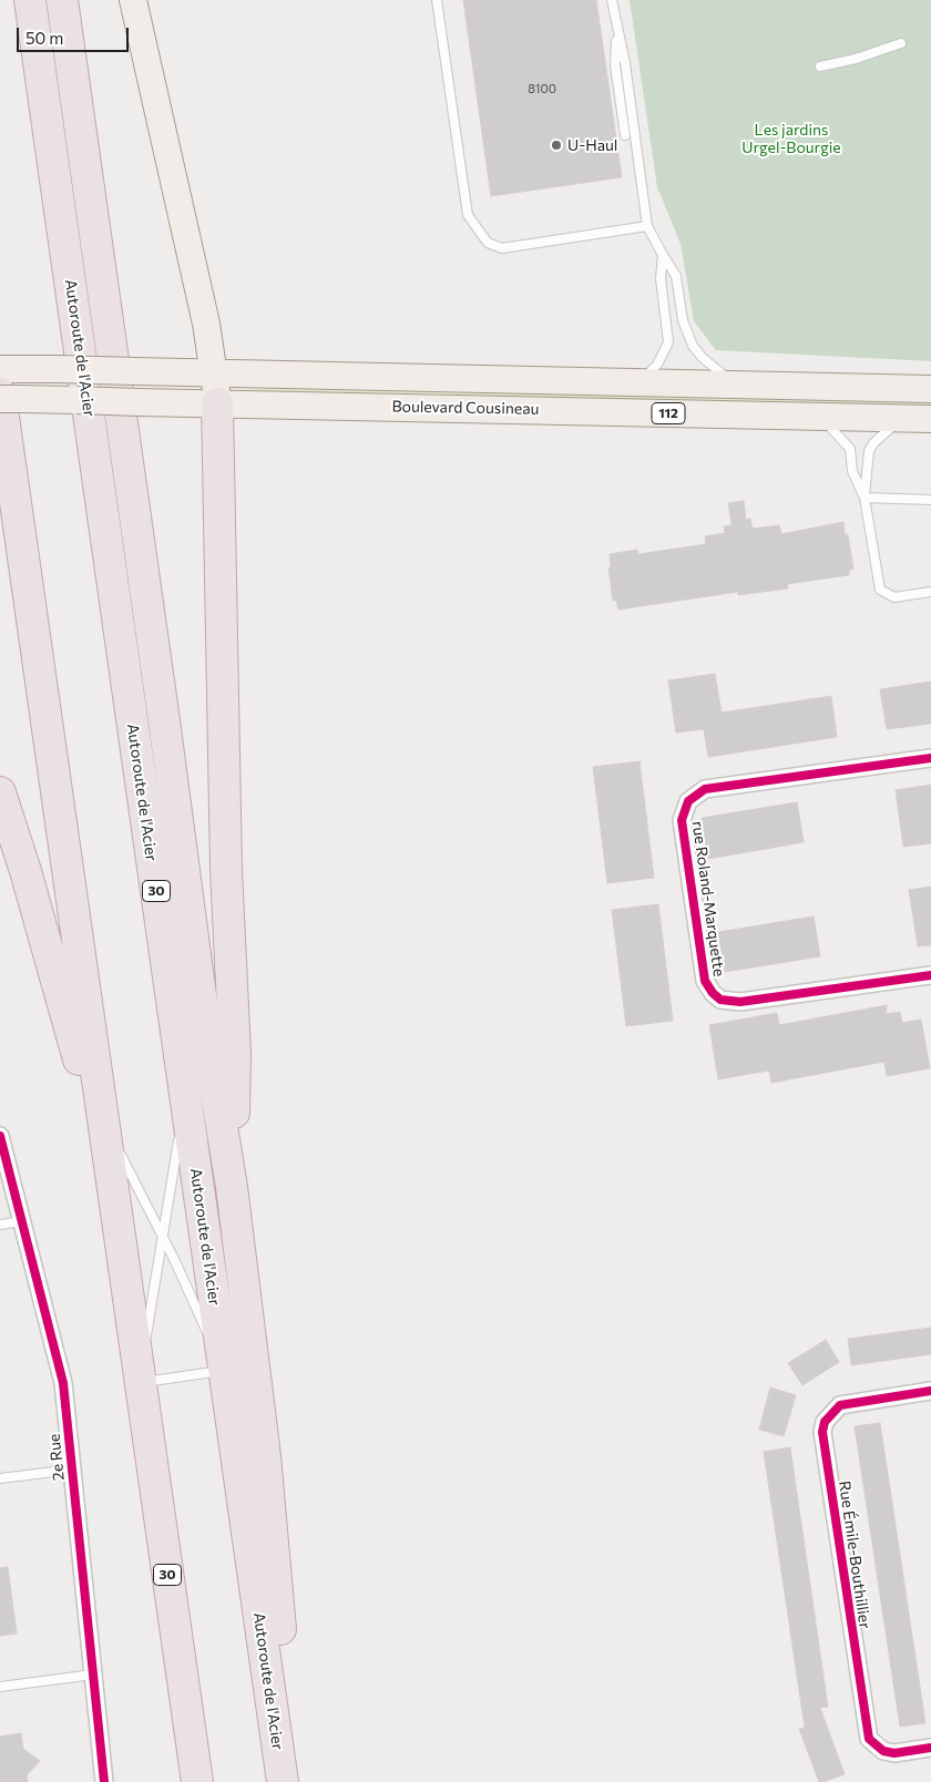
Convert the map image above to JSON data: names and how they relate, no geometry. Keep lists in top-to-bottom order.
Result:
{
  "streets": {
    "highway": ["Autoroute de l'Acier", "30"],
    "main road": ["Boulevard Cousineau", "112"],
    "street": ["rue Roland-Marquette", "2e Rue", "Rue Émile-Bouthillier"]
  },
  "parks": ["Les jardins Urgel-Bourgie"],
  "places": ["U-Haul"],
  "house_numbers": ["8100"],
  "scale_bar": "50 m"
}
